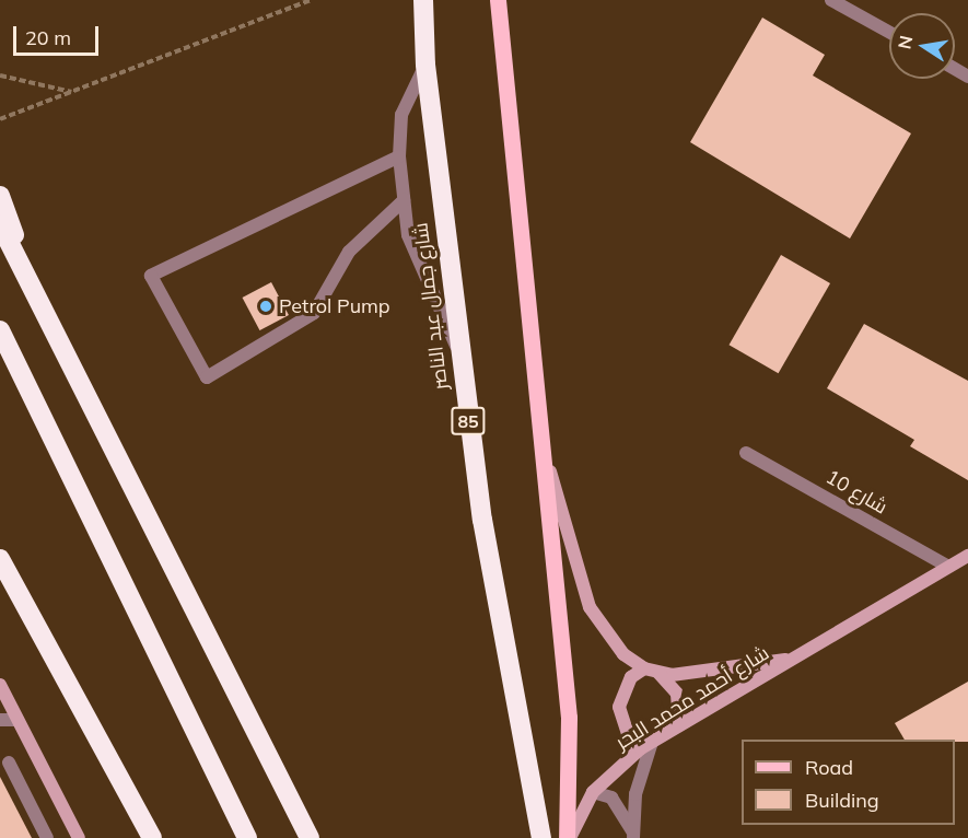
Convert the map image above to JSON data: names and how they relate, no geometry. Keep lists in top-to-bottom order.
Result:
{
  "streets": {
    "highway": ["شارع جمال عبد الناصر", "85"],
    "street": ["شارع 10", "شارع أحمد محمد البحر"]
  },
  "crossings": [
    ["شارع 10", "شارع أحمد محمد البحر"]
  ],
  "places": ["Petrol Pump"],
  "legend": ["Road", "Building"],
  "scale_bar": "20 m",
  "north": "left"
}
